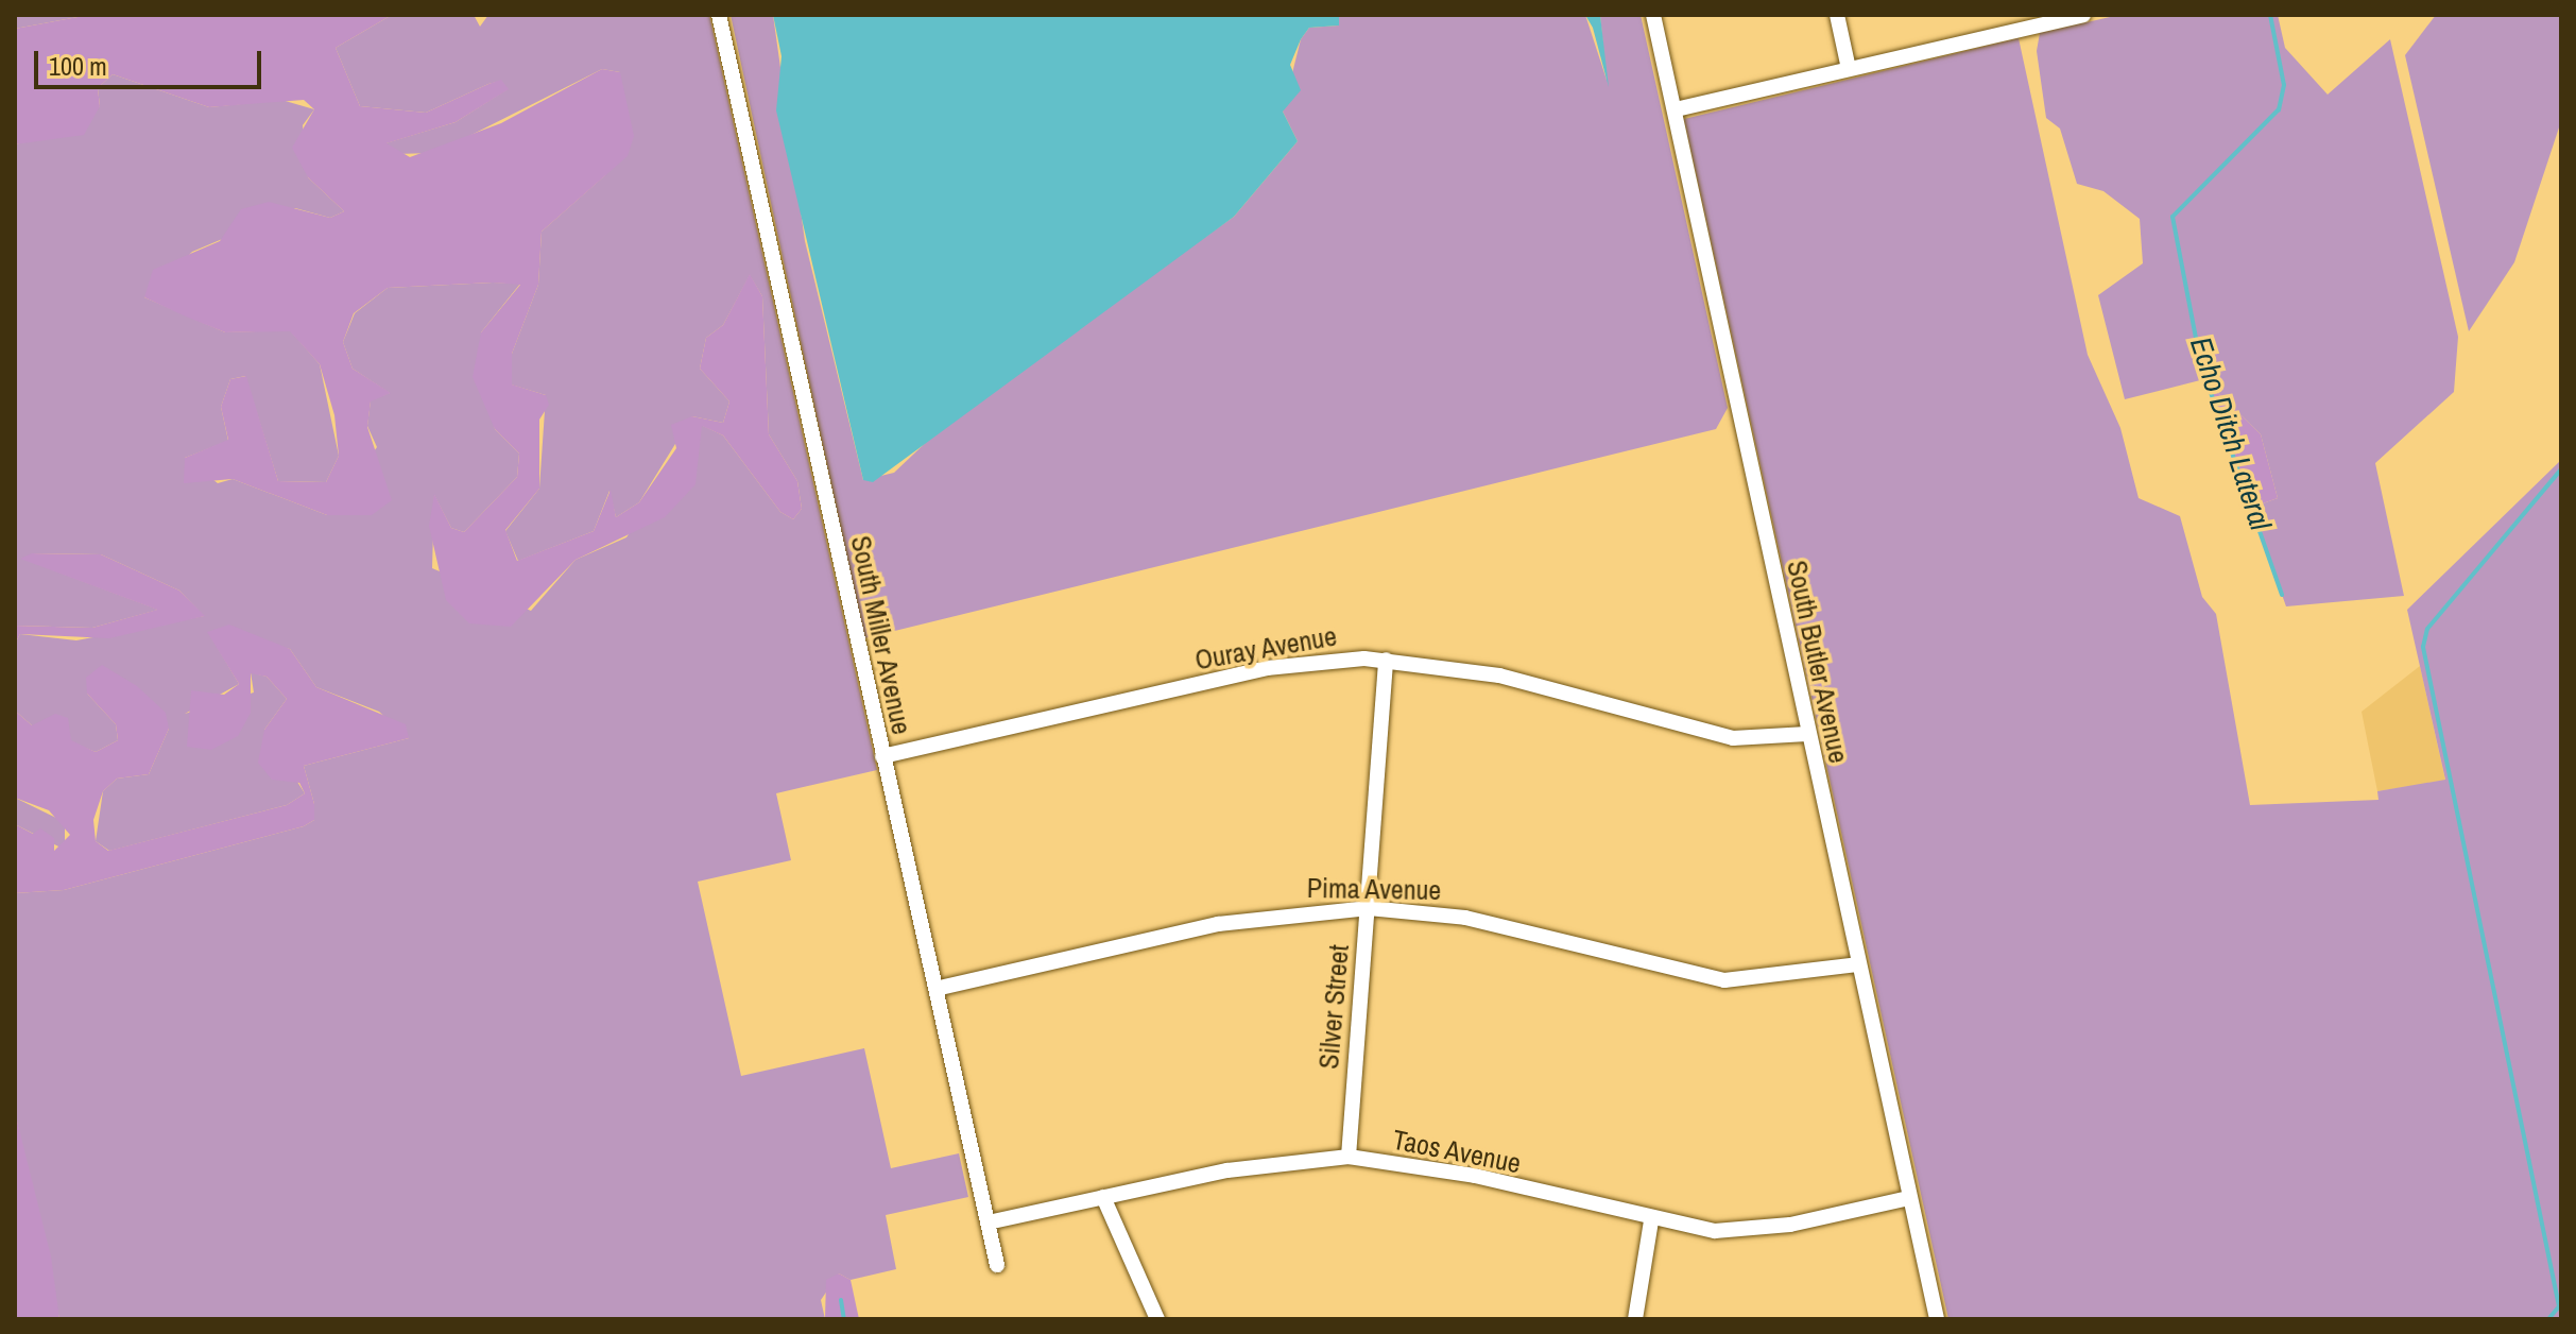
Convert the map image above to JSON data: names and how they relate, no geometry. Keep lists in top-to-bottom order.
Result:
{
  "streets": {
    "street": [
      "South Miller Avenue",
      "Ouray Avenue",
      "South Butler Avenue",
      "Pima Avenue",
      "Silver Street",
      "Taos Avenue"
    ]
  },
  "crossings": [
    ["South Miller Avenue", "Ouray Avenue"],
    ["South Miller Avenue", "Pima Avenue"],
    ["South Miller Avenue", "Taos Avenue"],
    ["Ouray Avenue", "South Butler Avenue"],
    ["Ouray Avenue", "Silver Street"],
    ["South Butler Avenue", "Pima Avenue"],
    ["South Butler Avenue", "Taos Avenue"],
    ["Pima Avenue", "Silver Street"],
    ["Silver Street", "Taos Avenue"]
  ],
  "water": ["Echo Ditch Lateral"],
  "scale_bar": "100 m"
}
